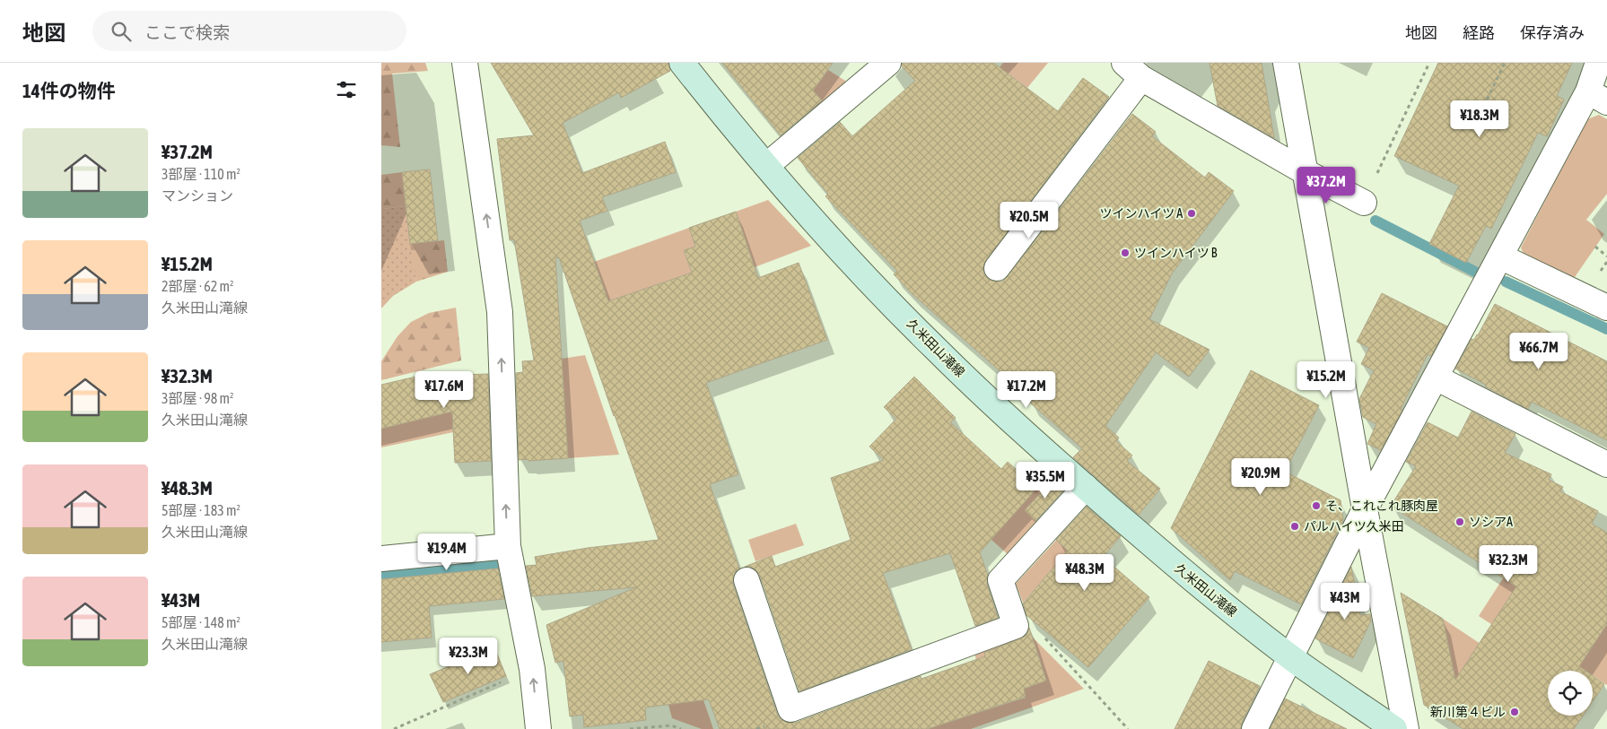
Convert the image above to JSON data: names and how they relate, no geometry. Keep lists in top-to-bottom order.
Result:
{
  "streets": {
    "street": ["久米田山滝線"]
  },
  "places": [
    "ツインハイツ A",
    "ツインハイツ B",
    "そ、これこれ豚肉屋",
    "ソシアA",
    "パルハイツ久米田",
    "新川第４ビル"
  ],
  "page": {
    "header": "地図",
    "search": "ここで検索",
    "nav": ["地図", "経路", "保存済み"],
    "heading": "14件の物件",
    "price": [
      "¥18.3M",
      "¥37.2M",
      "¥20.5M",
      "¥66.7M",
      "¥15.2M",
      "¥17.6M",
      "¥17.2M",
      "¥20.9M",
      "¥35.5M",
      "¥19.4M",
      "¥32.3M",
      "¥48.3M",
      "¥43M",
      "¥23.3M"
    ],
    "list": [
      {
        "name": "¥37.2M",
        "note": "3部屋 · 110 m² · マンション"
      },
      {
        "name": "¥15.2M",
        "note": "2部屋 · 62 m² · 久米田山滝線"
      },
      {
        "name": "¥32.3M",
        "note": "3部屋 · 98 m² · 久米田山滝線"
      },
      {
        "name": "¥48.3M",
        "note": "5部屋 · 183 m² · 久米田山滝線"
      },
      {
        "name": "¥43M",
        "note": "5部屋 · 148 m² · 久米田山滝線"
      }
    ]
  }
}
